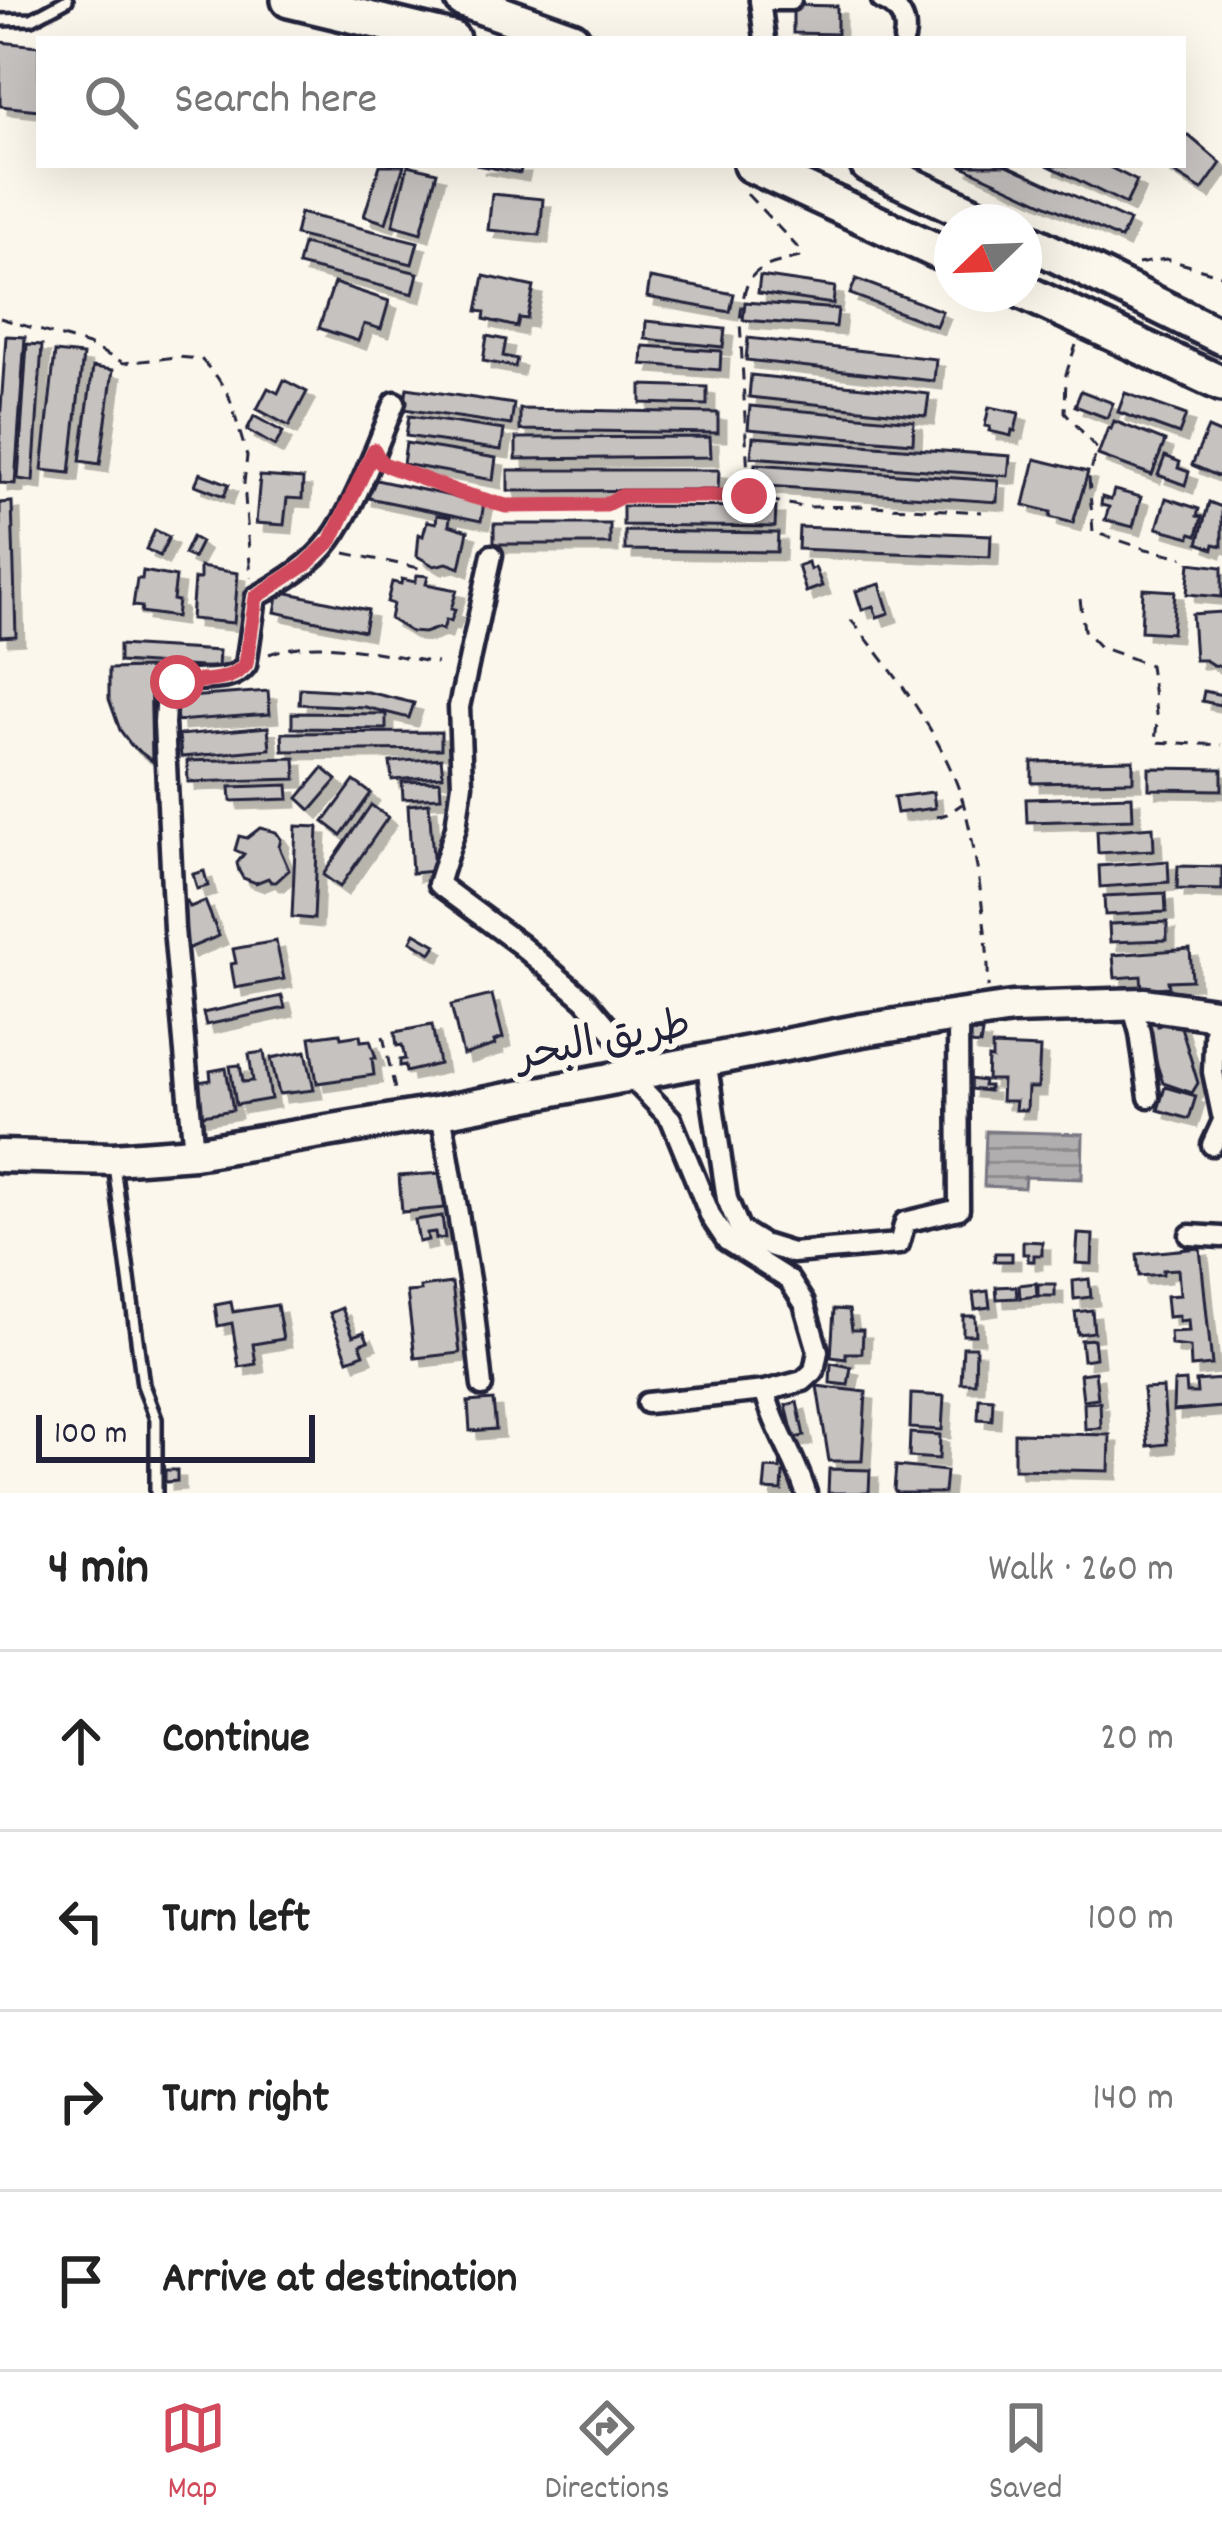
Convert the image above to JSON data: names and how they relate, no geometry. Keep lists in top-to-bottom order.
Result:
{
  "streets": {
    "highway": ["طريق البحر"]
  },
  "scale_bar": "100 m",
  "north": "bottom left",
  "page": {
    "search": "Search here",
    "scale": "100 m",
    "heading": ["4 min", "Walk · 260 m"],
    "list": [
      ["Continue", "20 m"],
      ["Turn left", "100 m"],
      ["Turn right", "140 m"],
      "Arrive at destination"
    ],
    "nav": ["Map", "Directions", "Saved"]
  }
}
